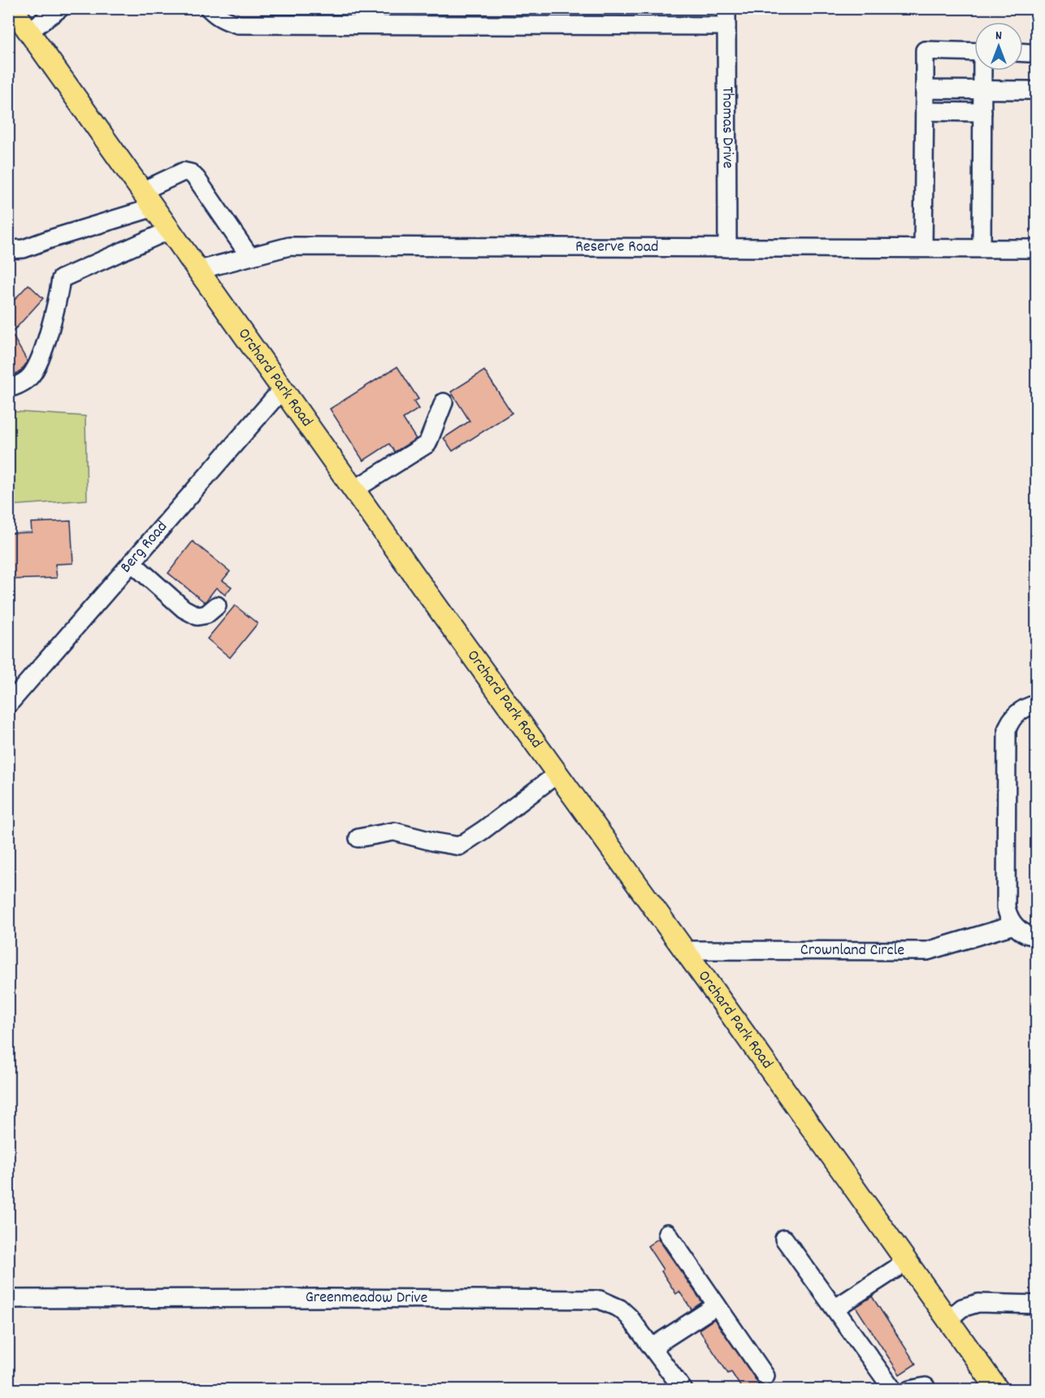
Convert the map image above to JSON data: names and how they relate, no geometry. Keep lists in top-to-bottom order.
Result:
{
  "streets": {
    "main road": ["Orchard Park Road"],
    "street": [
      "Thomas Drive",
      "Reserve Road",
      "Berg Road",
      "Crownland Circle",
      "Greenmeadow Drive"
    ]
  },
  "crossings": [
    ["Thomas Drive", "Reserve Road"],
    ["Reserve Road", "Orchard Park Road"],
    ["Orchard Park Road", "Berg Road"],
    ["Orchard Park Road", "Crownland Circle"]
  ],
  "north": "top"
}
